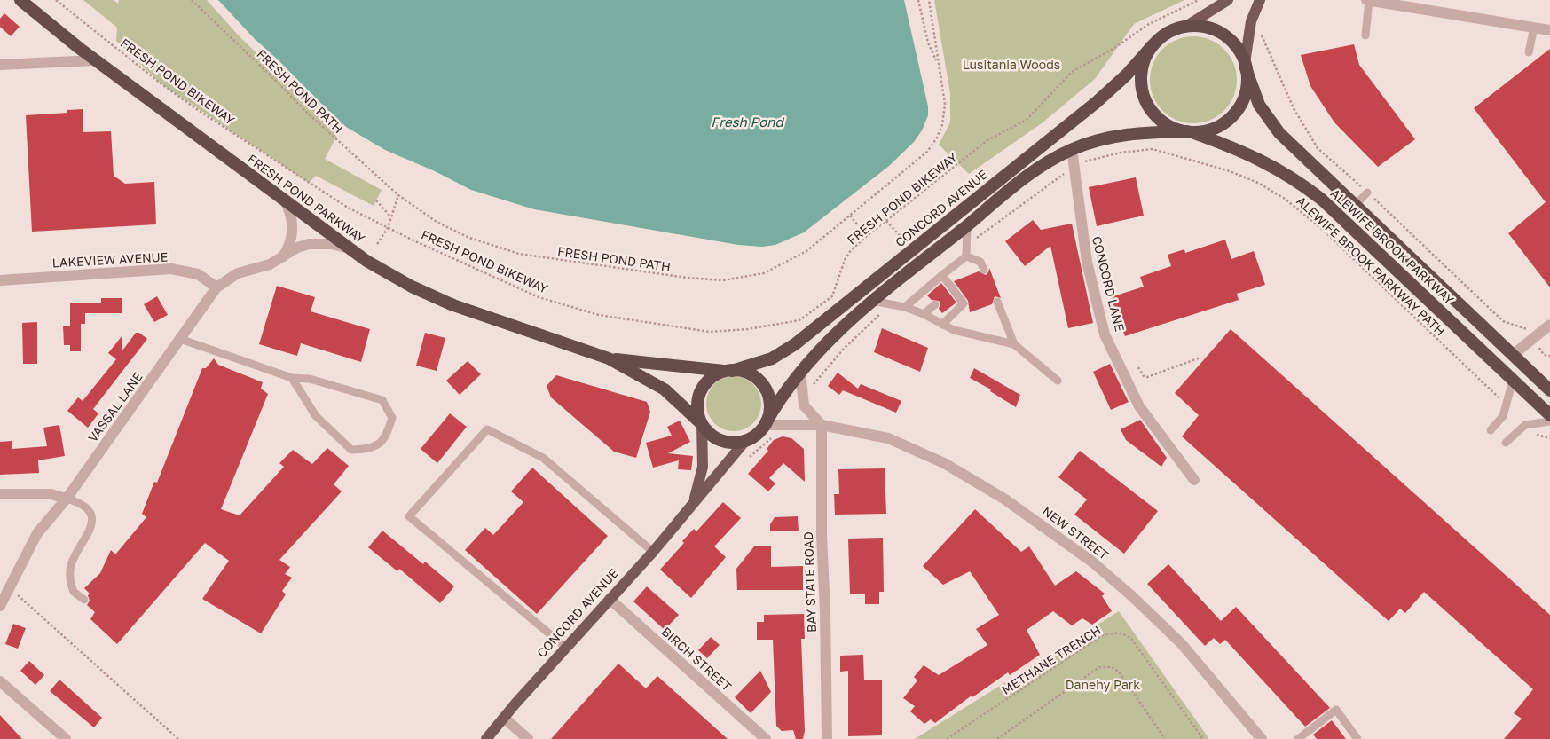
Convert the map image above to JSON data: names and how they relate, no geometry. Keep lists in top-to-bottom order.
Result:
{
  "streets": {
    "highway": ["FRESH POND PARKWAY", "CONCORD AVENUE", "ALEWIFE BROOK PARKWAY"],
    "street": [
      "LAKEVIEW AVENUE",
      "CONCORD LANE",
      "VASSAL LANE",
      "NEW STREET",
      "BAY STATE ROAD",
      "BIRCH STREET"
    ],
    "path": [
      "FRESH POND BIKEWAY",
      "FRESH POND PATH",
      "ALEWIFE BROOK PARKWAY PATH",
      "METHANE TRENCH"
    ]
  },
  "crossings": [
    ["FRESH POND PARKWAY", "CONCORD AVENUE"],
    ["FRESH POND PARKWAY", "VASSAL LANE"],
    ["FRESH POND PARKWAY", "NEW STREET"],
    ["CONCORD AVENUE", "ALEWIFE BROOK PARKWAY"],
    ["CONCORD AVENUE", "NEW STREET"],
    ["CONCORD AVENUE", "BIRCH STREET"],
    ["LAKEVIEW AVENUE", "VASSAL LANE"],
    ["NEW STREET", "BAY STATE ROAD"]
  ],
  "water": ["Fresh Pond"],
  "parks": ["Lusitania Woods", "Danehy Park"]
}
